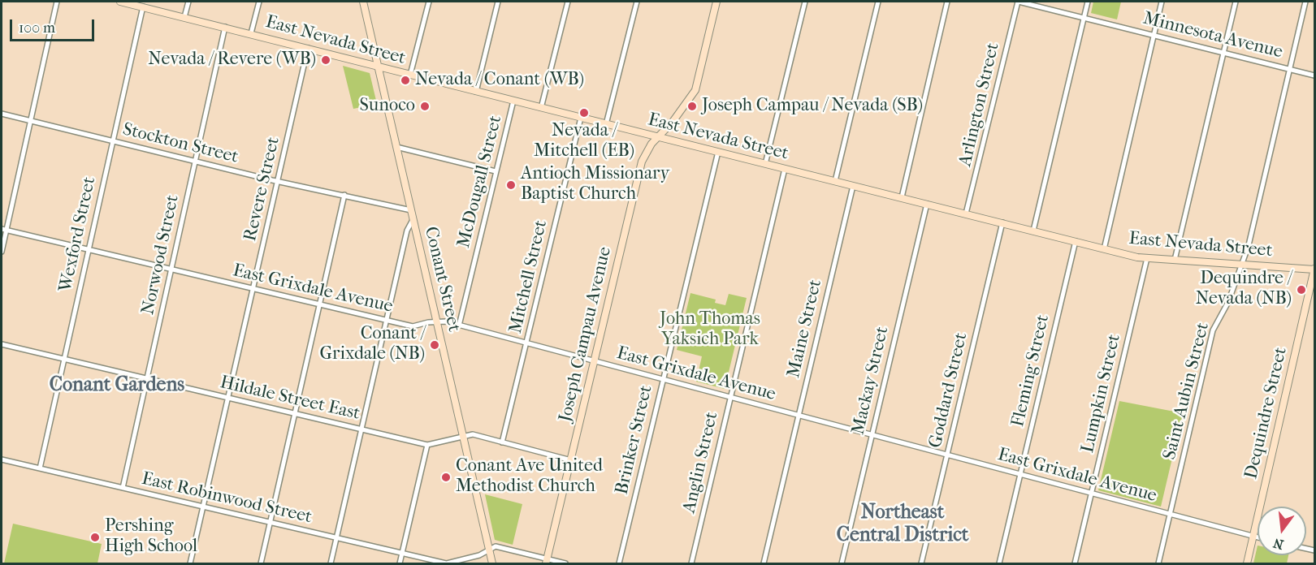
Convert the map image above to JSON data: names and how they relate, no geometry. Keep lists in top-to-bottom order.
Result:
{
  "streets": {
    "street": [
      "Minnesota Avenue",
      "East Nevada Street",
      "Arlington Street",
      "Stockton Street",
      "McDougall Street",
      "Revere Street",
      "Wexford Street",
      "Norwood Street",
      "Mitchell Street",
      "Conant Street",
      "East Grixdale Avenue",
      "Maine Street",
      "Joseph Campau Avenue",
      "Fleming Street",
      "Mackay Street",
      "Goddard Street",
      "Saint Aubin Street",
      "Lumpkin Street",
      "Hildale Street East",
      "Dequindre Street",
      "Brinker Street",
      "Anglin Street",
      "East Robinwood Street"
    ]
  },
  "crossings": [
    ["Minnesota Avenue", "Arlington Street"],
    ["Minnesota Avenue", "Saint Aubin Street"],
    ["East Nevada Street", "Arlington Street"],
    ["East Nevada Street", "McDougall Street"],
    ["East Nevada Street", "Revere Street"],
    ["East Nevada Street", "Wexford Street"],
    ["East Nevada Street", "Norwood Street"],
    ["East Nevada Street", "Mitchell Street"],
    ["East Nevada Street", "Conant Street"],
    ["East Nevada Street", "Maine Street"],
    ["East Nevada Street", "Joseph Campau Avenue"],
    ["East Nevada Street", "Fleming Street"],
    ["East Nevada Street", "Mackay Street"],
    ["East Nevada Street", "Goddard Street"],
    ["East Nevada Street", "Saint Aubin Street"],
    ["East Nevada Street", "Lumpkin Street"],
    ["East Nevada Street", "Dequindre Street"],
    ["East Nevada Street", "Brinker Street"],
    ["East Nevada Street", "Anglin Street"],
    ["Stockton Street", "Revere Street"],
    ["Stockton Street", "Wexford Street"],
    ["Stockton Street", "Norwood Street"],
    ["Stockton Street", "Conant Street"],
    ["McDougall Street", "East Grixdale Avenue"],
    ["Revere Street", "East Grixdale Avenue"],
    ["Revere Street", "Hildale Street East"],
    ["Revere Street", "East Robinwood Street"],
    ["Wexford Street", "East Grixdale Avenue"],
    ["Wexford Street", "Hildale Street East"],
    ["Wexford Street", "East Robinwood Street"],
    ["Norwood Street", "East Grixdale Avenue"],
    ["Norwood Street", "Hildale Street East"],
    ["Norwood Street", "East Robinwood Street"],
    ["Mitchell Street", "East Grixdale Avenue"],
    ["Mitchell Street", "Hildale Street East"],
    ["Conant Street", "East Grixdale Avenue"],
    ["Conant Street", "Hildale Street East"],
    ["Conant Street", "East Robinwood Street"],
    ["East Grixdale Avenue", "Maine Street"],
    ["East Grixdale Avenue", "Joseph Campau Avenue"],
    ["East Grixdale Avenue", "Fleming Street"],
    ["East Grixdale Avenue", "Mackay Street"],
    ["East Grixdale Avenue", "Goddard Street"],
    ["East Grixdale Avenue", "Saint Aubin Street"],
    ["East Grixdale Avenue", "Lumpkin Street"],
    ["East Grixdale Avenue", "Dequindre Street"],
    ["East Grixdale Avenue", "Brinker Street"],
    ["East Grixdale Avenue", "Anglin Street"],
    ["Joseph Campau Avenue", "Hildale Street East"],
    ["Joseph Campau Avenue", "East Robinwood Street"]
  ],
  "districts": ["Conant Gardens", "Northeast Central District"],
  "parks": ["John Thomas Yaksich Park"],
  "places": [
    "Nevada / Revere (WB)",
    "Nevada / Conant (WB)",
    "Sunoco",
    "Joseph Campau / Nevada (SB)",
    "Nevada / Mitchell (EB)",
    "Antioch Missionary Baptist Church",
    "Dequindre / Nevada (NB)",
    "Conant / Grixdale (NB)",
    "Conant Ave United Methodist Church",
    "Pershing High School"
  ],
  "scale_bar": "100 m",
  "north": "bottom"
}
